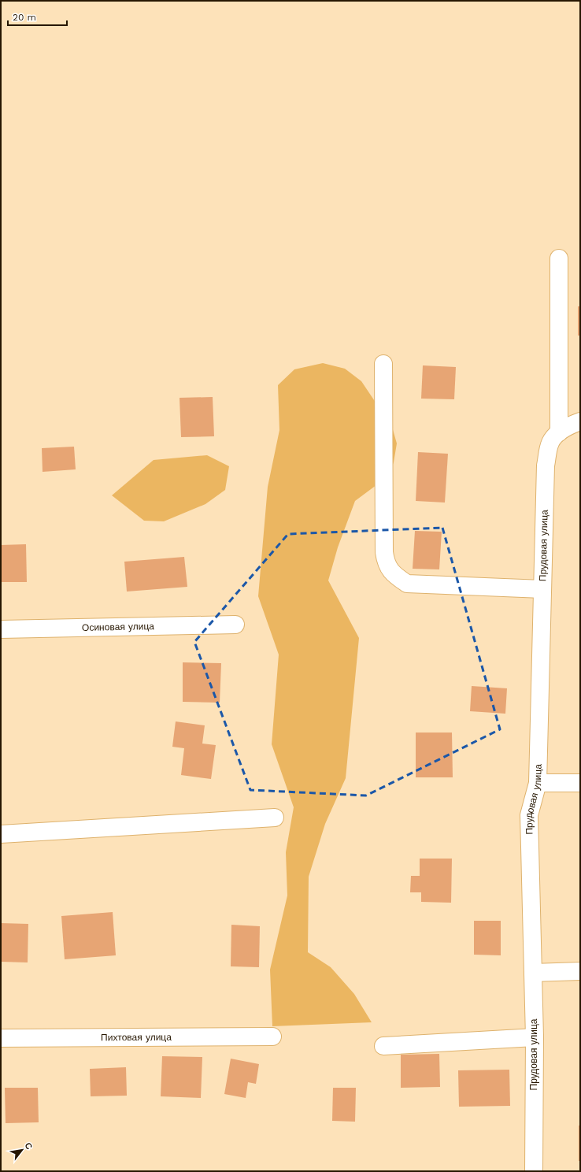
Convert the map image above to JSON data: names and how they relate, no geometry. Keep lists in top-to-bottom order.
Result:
{
  "streets": {
    "street": ["Прудовая улица", "Осиновая улица", "Пихтовая улица"]
  },
  "scale_bar": "20 m",
  "north": "top right"
}
